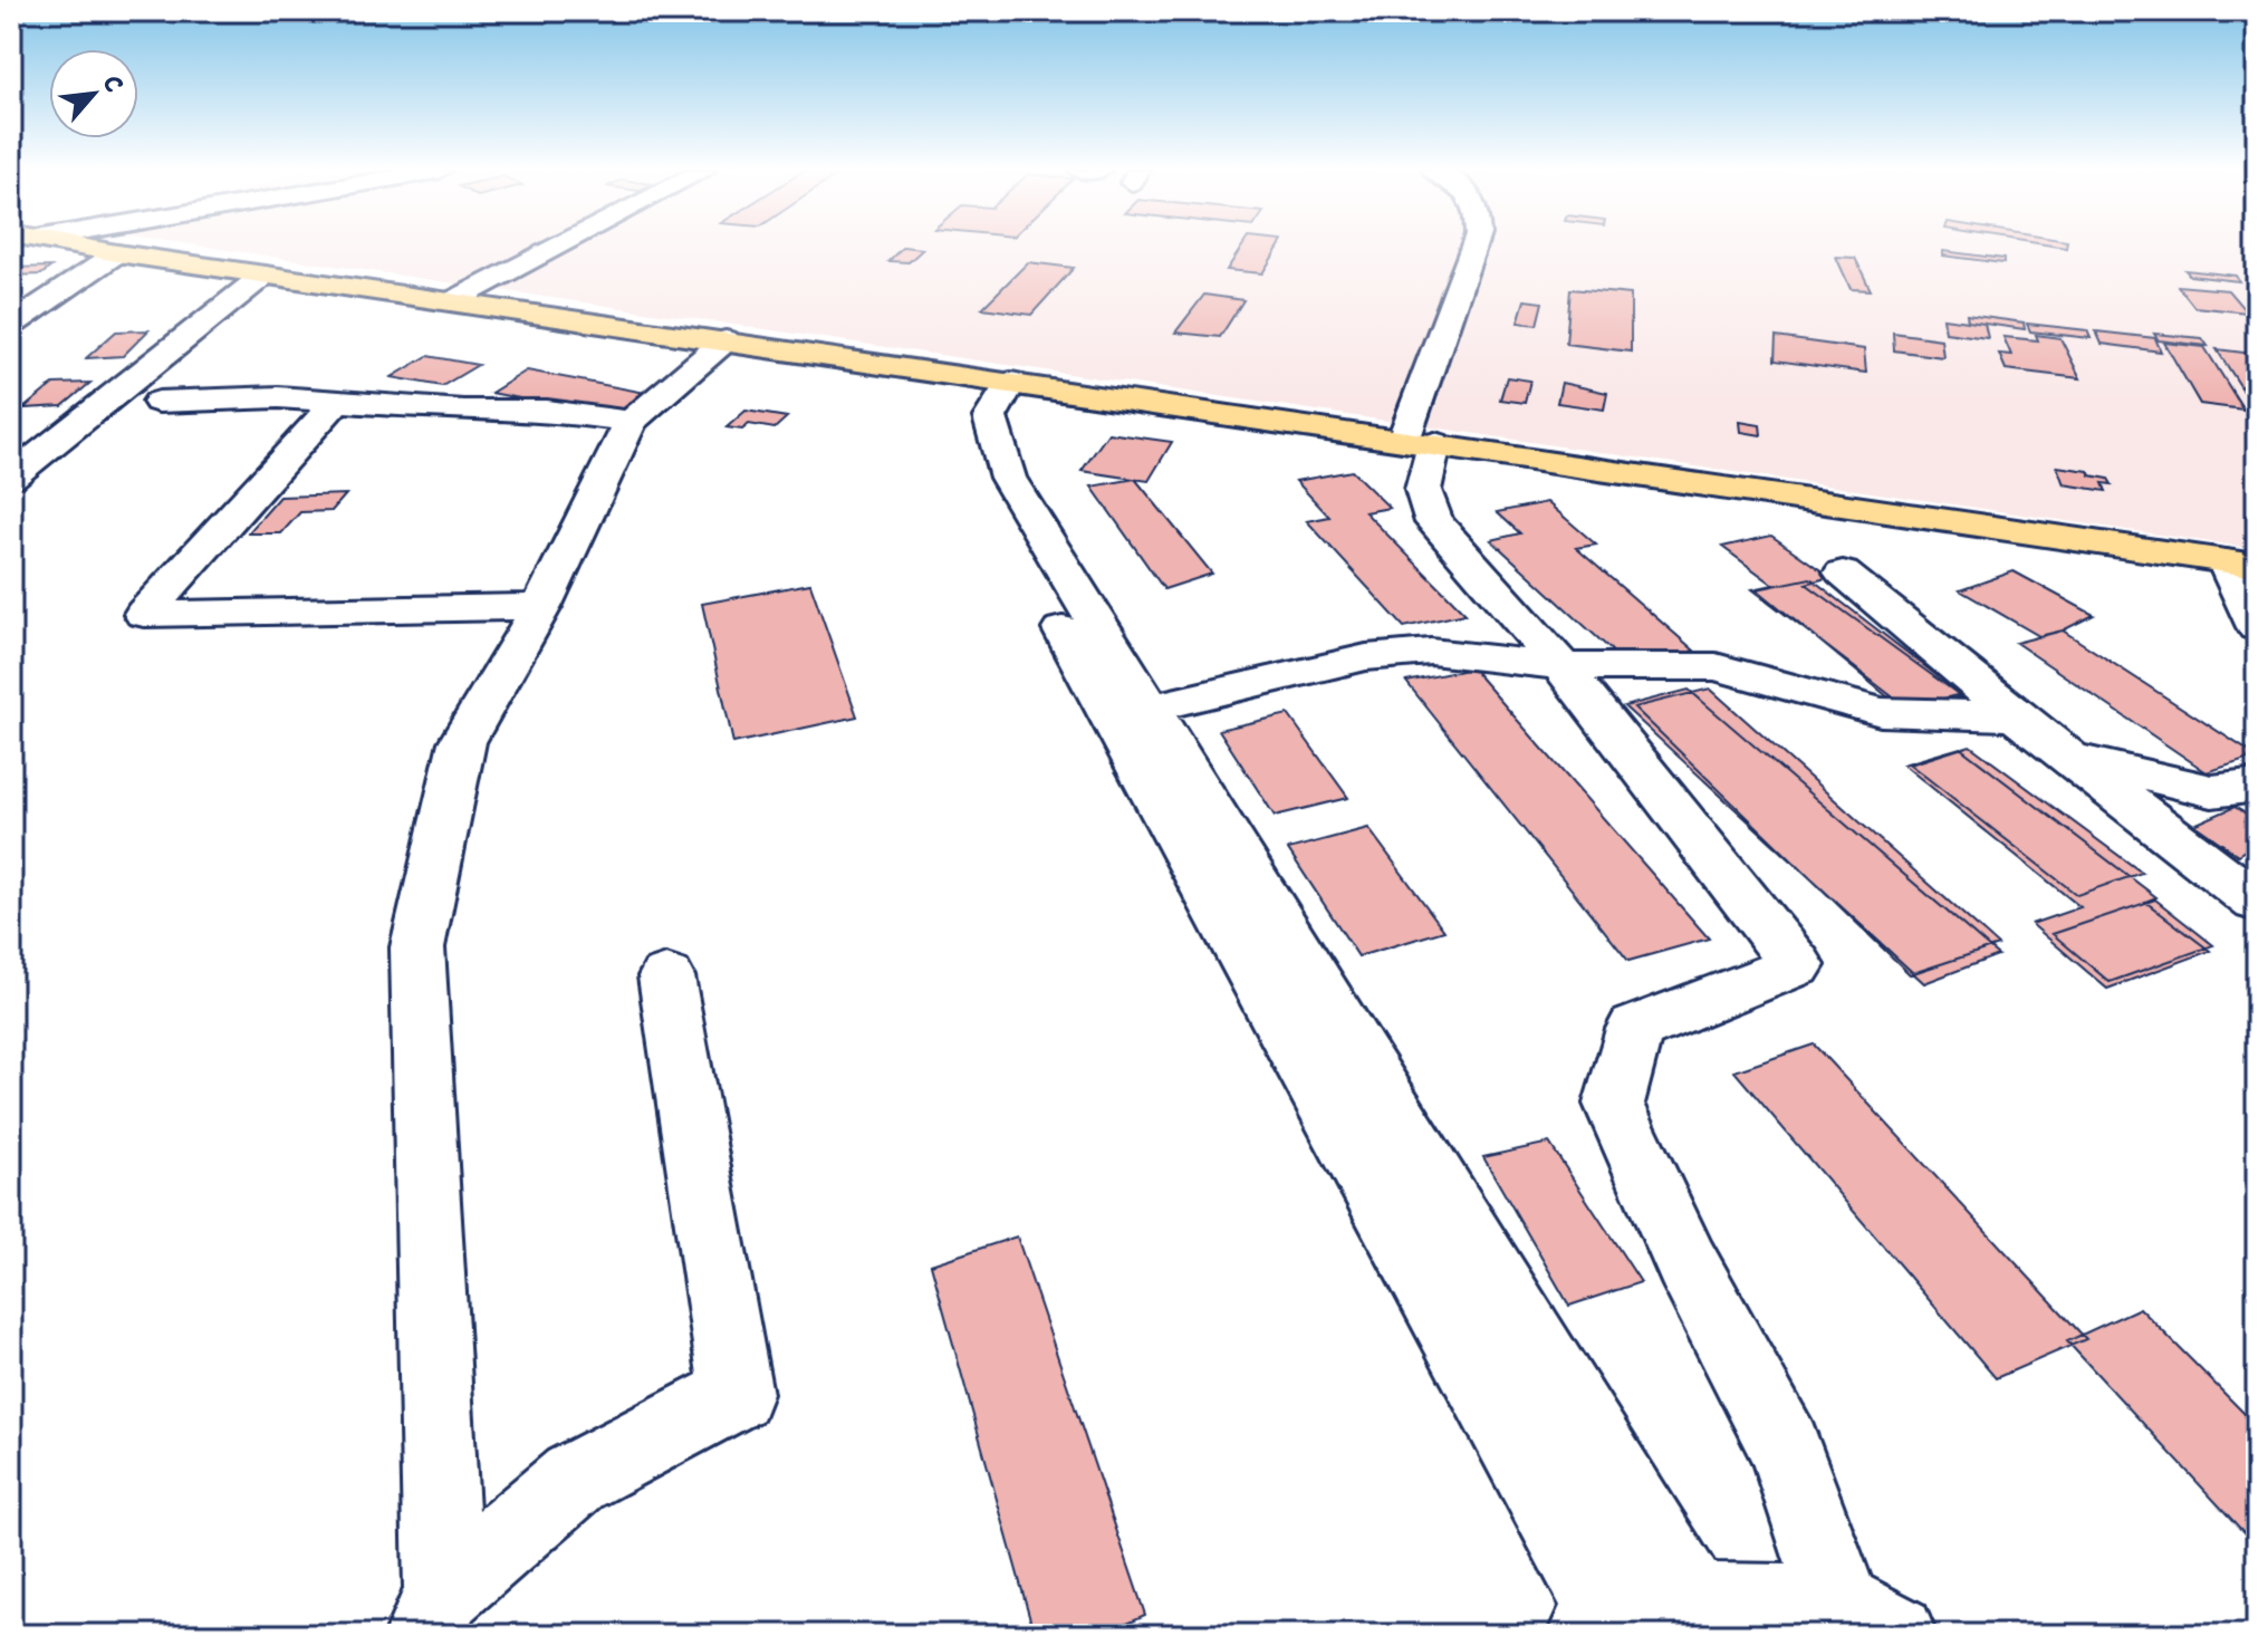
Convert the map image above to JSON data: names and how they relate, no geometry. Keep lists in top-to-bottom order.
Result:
{
  "north": "top right"
}
